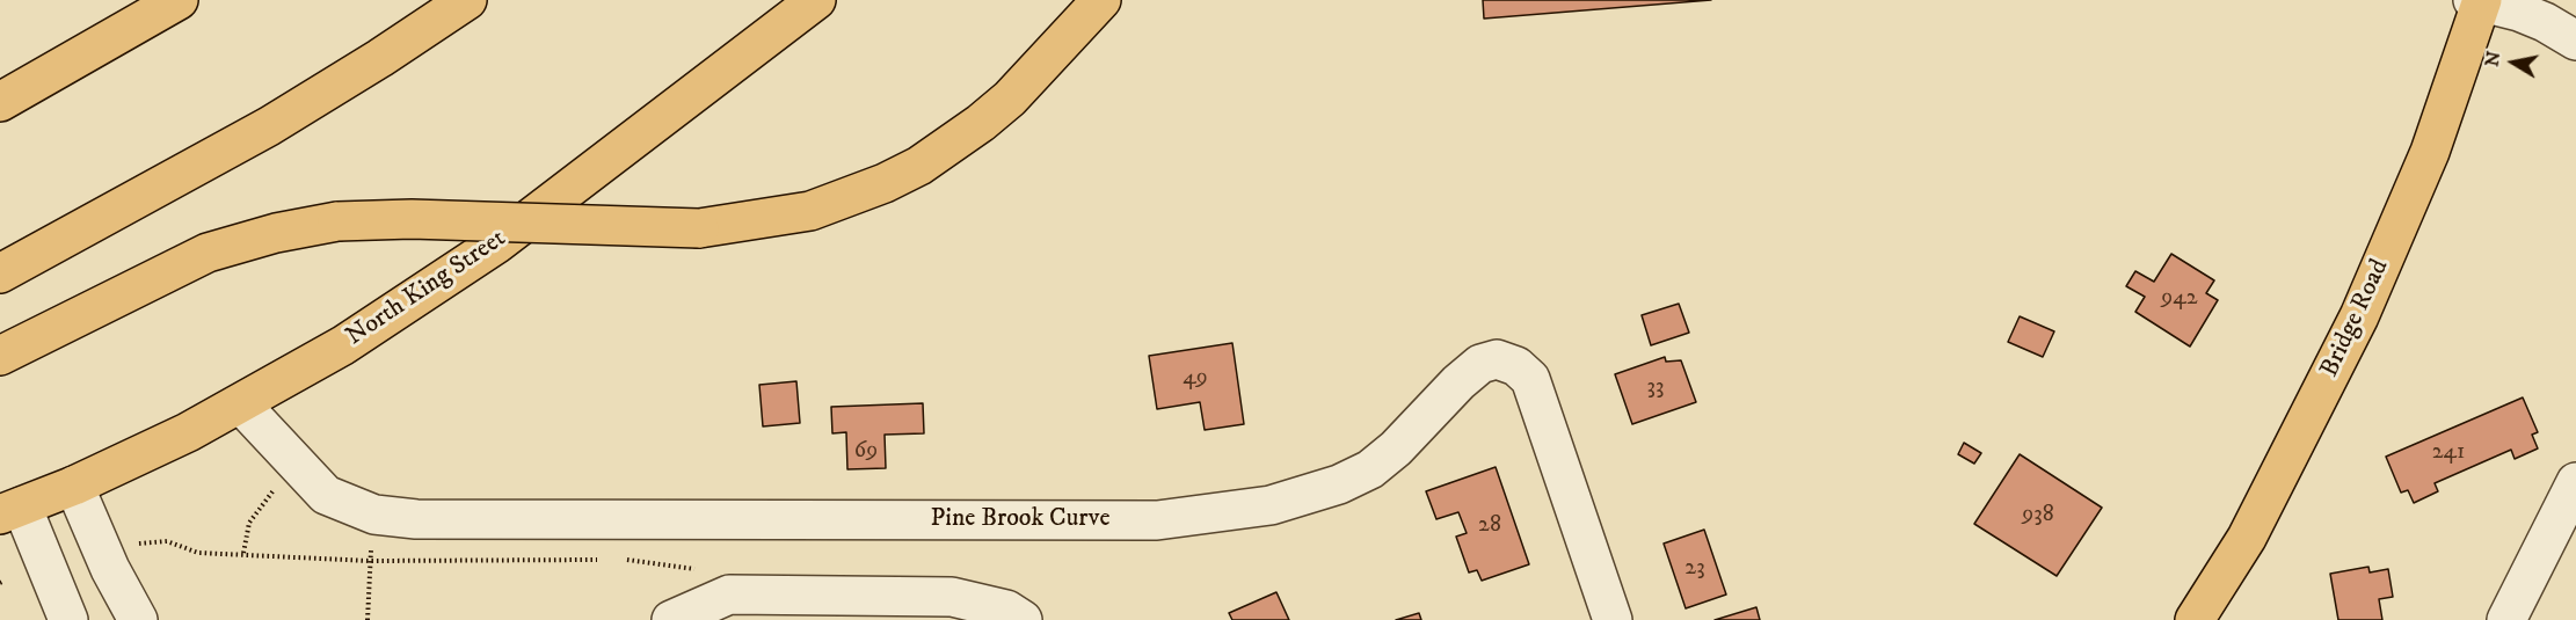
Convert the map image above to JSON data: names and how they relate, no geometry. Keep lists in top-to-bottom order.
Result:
{
  "streets": {
    "main road": ["North King Street", "Bridge Road"],
    "street": ["Pine Brook Curve"]
  },
  "crossings": [
    ["North King Street", "Pine Brook Curve"]
  ],
  "house_numbers": [
    "942",
    "49",
    "33",
    "69",
    "241",
    "938",
    "28",
    "23"
  ],
  "north": "left"
}
